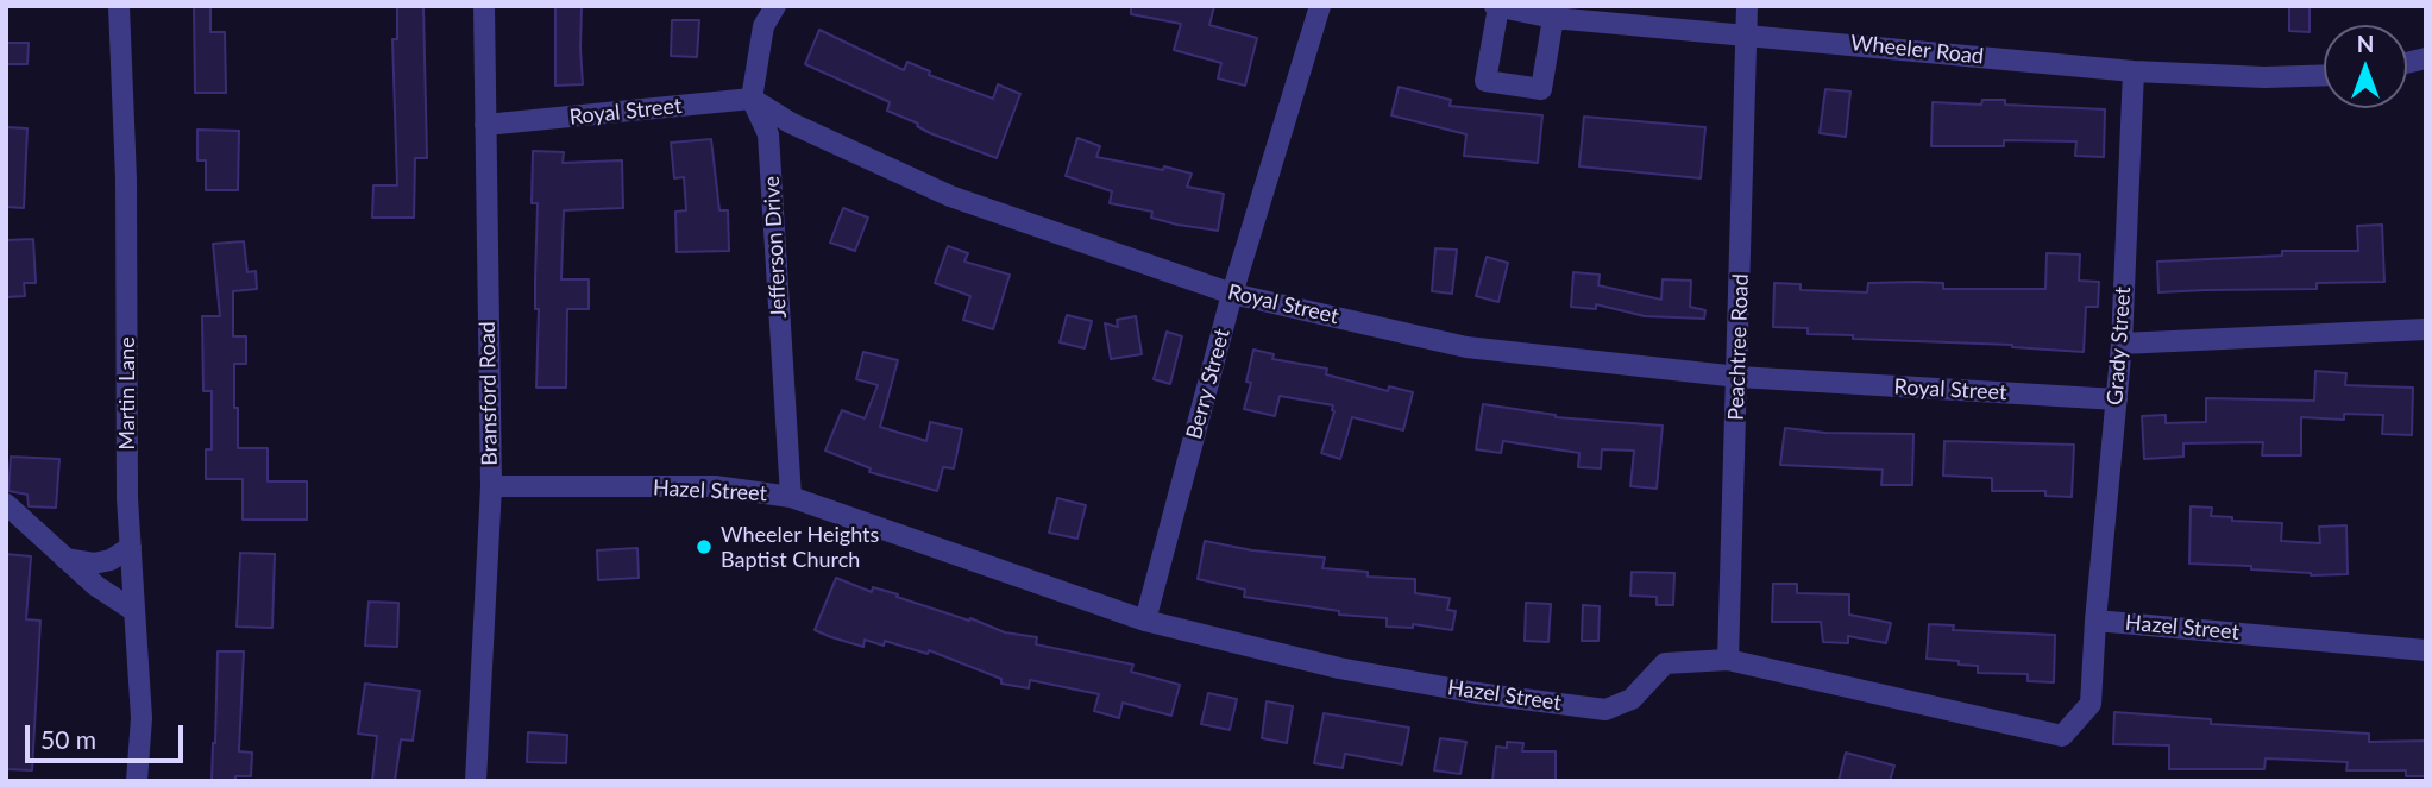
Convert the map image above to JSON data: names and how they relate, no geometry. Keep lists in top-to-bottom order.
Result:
{
  "streets": {
    "street": [
      "Wheeler Road",
      "Royal Street",
      "Jefferson Drive",
      "Grady Street",
      "Peachtree Road",
      "Berry Street",
      "Martin Lane",
      "Bransford Road",
      "Hazel Street"
    ]
  },
  "crossings": [
    ["Wheeler Road", "Grady Street"],
    ["Wheeler Road", "Peachtree Road"],
    ["Royal Street", "Jefferson Drive"],
    ["Royal Street", "Grady Street"],
    ["Royal Street", "Peachtree Road"],
    ["Royal Street", "Berry Street"],
    ["Royal Street", "Bransford Road"],
    ["Jefferson Drive", "Hazel Street"],
    ["Grady Street", "Hazel Street"],
    ["Peachtree Road", "Hazel Street"],
    ["Berry Street", "Hazel Street"],
    ["Bransford Road", "Hazel Street"]
  ],
  "places": ["Wheeler Heights Baptist Church"],
  "scale_bar": "50 m",
  "north": "top"
}
